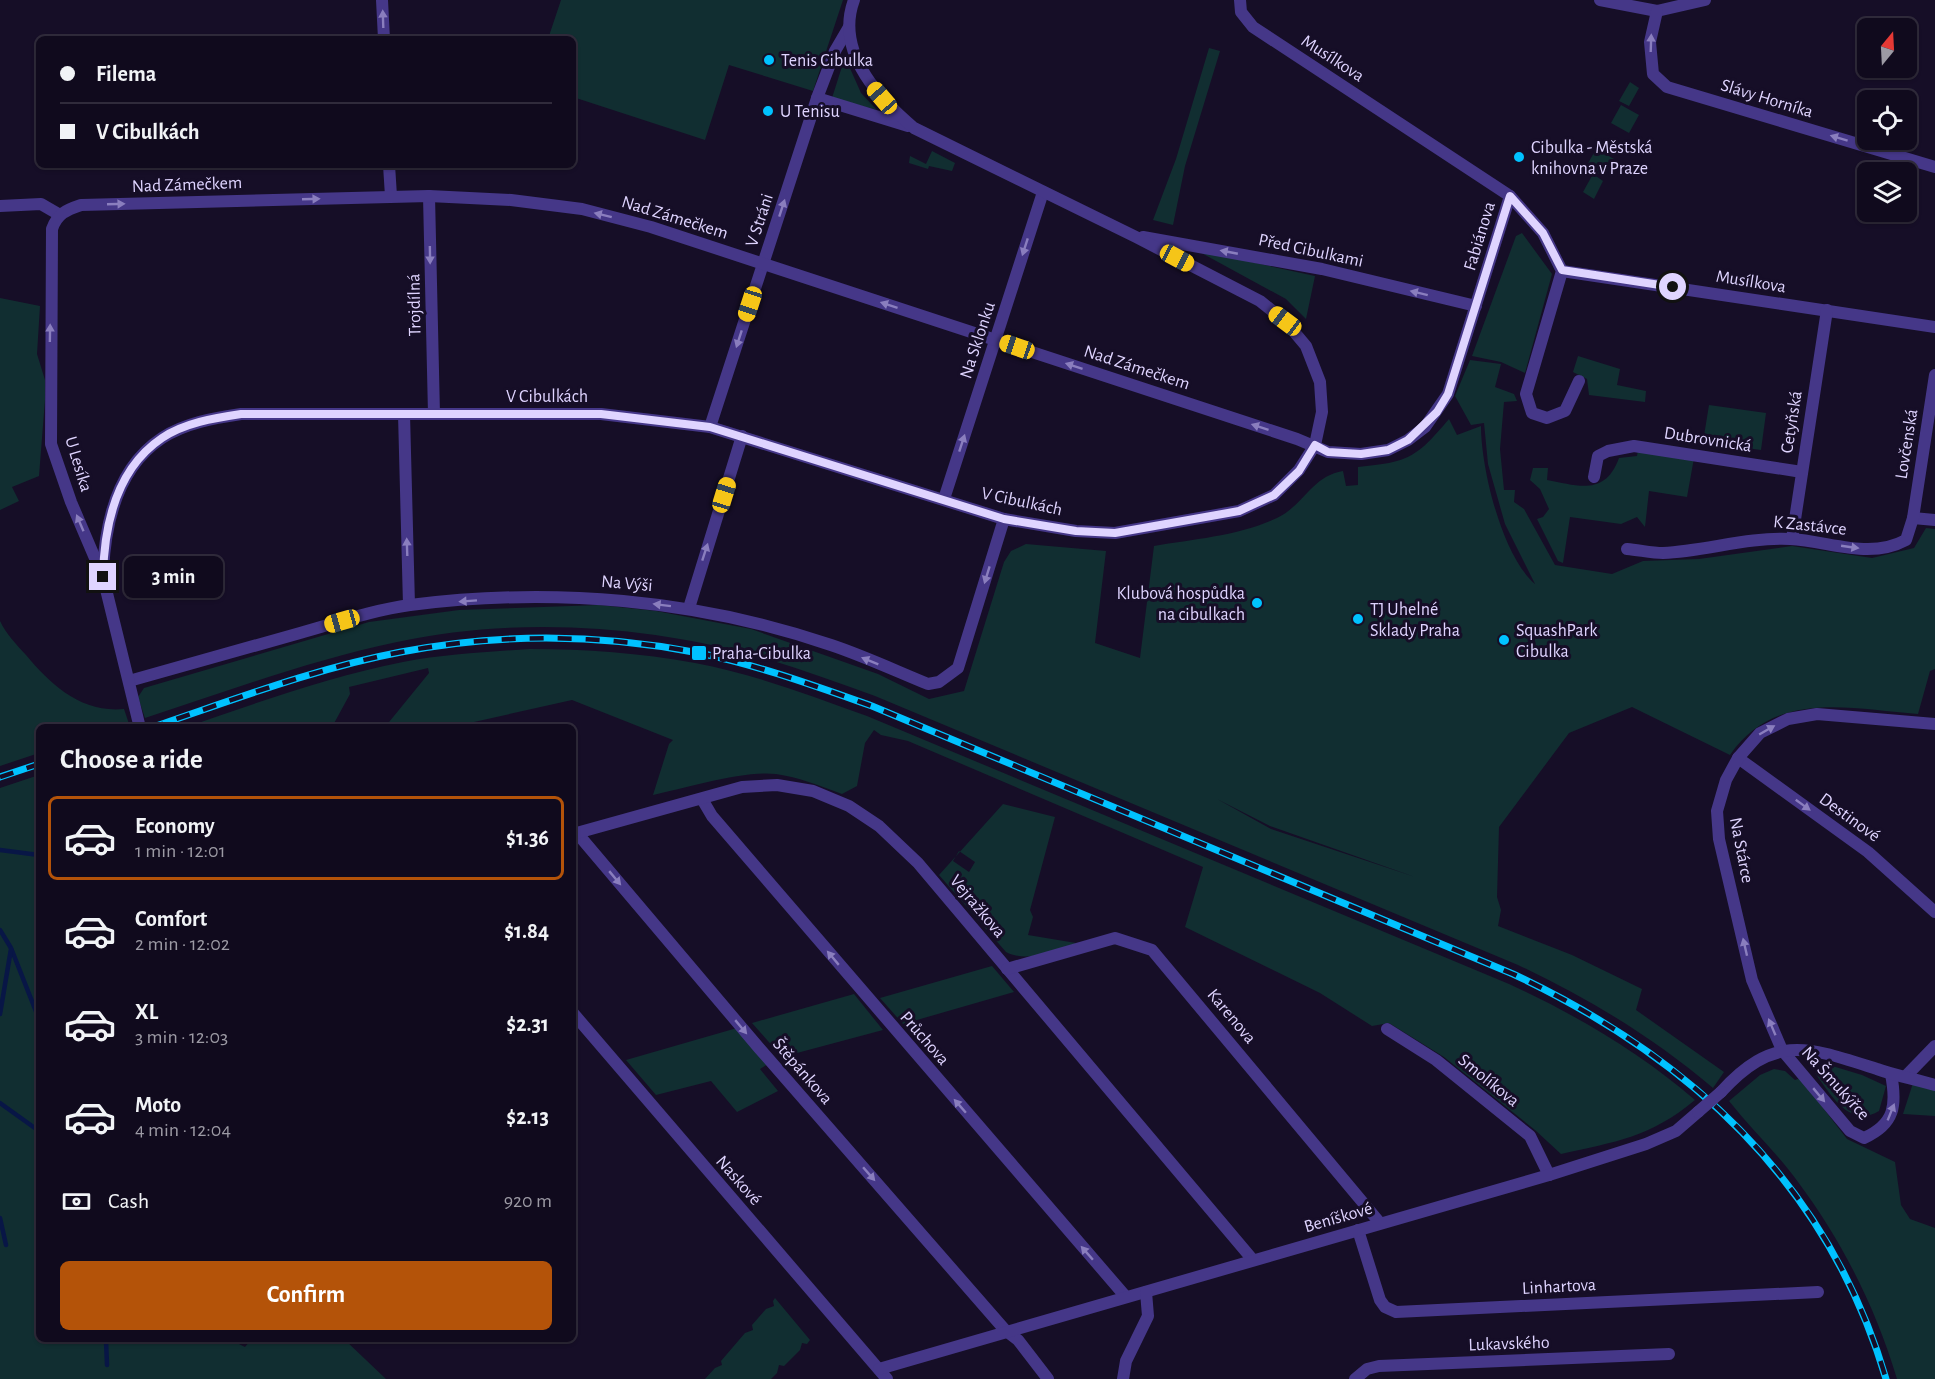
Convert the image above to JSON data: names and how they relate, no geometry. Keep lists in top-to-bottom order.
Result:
{
  "streets": {
    "street": [
      "Musílkova",
      "Slávy Horníka",
      "Nad Zámečkem",
      "V Stráni",
      "Fabiánova",
      "Před Cibulkami",
      "Trojdílná",
      "Na Sklonku",
      "V Cibulkách",
      "Cetyňská",
      "Dubrovnická",
      "Lovčenská",
      "U Lesíka",
      "K Zastávce",
      "Na Výši",
      "Destinové",
      "Na Stárce",
      "Vejražkova",
      "Karenova",
      "Průchova",
      "Štěpánkova",
      "Smolíkova",
      "Na Šmukýřce",
      "Naskové",
      "Beníškové",
      "Linhartova",
      "Lukavského"
    ]
  },
  "crossings": [
    ["Musílkova", "Fabiánova"],
    ["Musílkova", "Cetyňská"],
    ["Nad Zámečkem", "V Stráni"],
    ["Nad Zámečkem", "Fabiánova"],
    ["Nad Zámečkem", "Trojdílná"],
    ["Nad Zámečkem", "Na Sklonku"],
    ["Nad Zámečkem", "V Cibulkách"],
    ["Nad Zámečkem", "U Lesíka"],
    ["V Stráni", "V Cibulkách"],
    ["Fabiánova", "Před Cibulkami"],
    ["Fabiánova", "V Cibulkách"],
    ["Před Cibulkami", "V Cibulkách"],
    ["Trojdílná", "V Cibulkách"],
    ["Na Sklonku", "V Cibulkách"],
    ["V Cibulkách", "U Lesíka"],
    ["V Cibulkách", "Na Výši"],
    ["Cetyňská", "Dubrovnická"],
    ["Cetyňská", "K Zastávce"],
    ["Lovčenská", "K Zastávce"],
    ["U Lesíka", "Na Výši"],
    ["Destinové", "Na Stárce"],
    ["Na Stárce", "Na Šmukýřce"],
    ["Na Stárce", "Beníškové"],
    ["Vejražkova", "Karenova"],
    ["Vejražkova", "Průchova"],
    ["Vejražkova", "Beníškové"],
    ["Karenova", "Beníškové"],
    ["Průchova", "Beníškové"],
    ["Štěpánkova", "Beníškové"],
    ["Smolíkova", "Beníškové"],
    ["Na Šmukýřce", "Beníškové"],
    ["Naskové", "Beníškové"],
    ["Beníškové", "Linhartova"]
  ],
  "one_way": [
    "Slávy Horníka",
    "Před Cibulkami",
    "Trojdílná",
    "U Lesíka",
    "K Zastávce",
    "Na Výši",
    "Destinové",
    "Průchova",
    "Štěpánkova"
  ],
  "places": {
    "other": [
      "Tenis Cibulka",
      "U Tenisu",
      "Cibulka - Městská knihovna v Praze",
      "Klubová hospůdka na cibulkach",
      "TJ Uhelné Sklady Praha",
      "SquashPark Cibulka"
    ],
    "transit": ["Praha-Cibulka"]
  },
  "north": "top",
  "page": {
    "banner": ["Filema", "V Cibulkách"],
    "bubble": "3 min",
    "heading": "Choose a ride",
    "list": [
      {
        "name": "Economy",
        "note": "1 min · 12:01",
        "value": "$1.36"
      },
      {
        "name": "Comfort",
        "note": "2 min · 12:02",
        "value": "$1.84"
      },
      {
        "name": "XL",
        "note": "3 min · 12:03",
        "value": "$2.31"
      },
      {
        "name": "Moto",
        "note": "4 min · 12:04",
        "value": "$2.13"
      }
    ],
    "pay": ["Cash", "920 m"],
    "buttons": "Confirm"
  }
}
